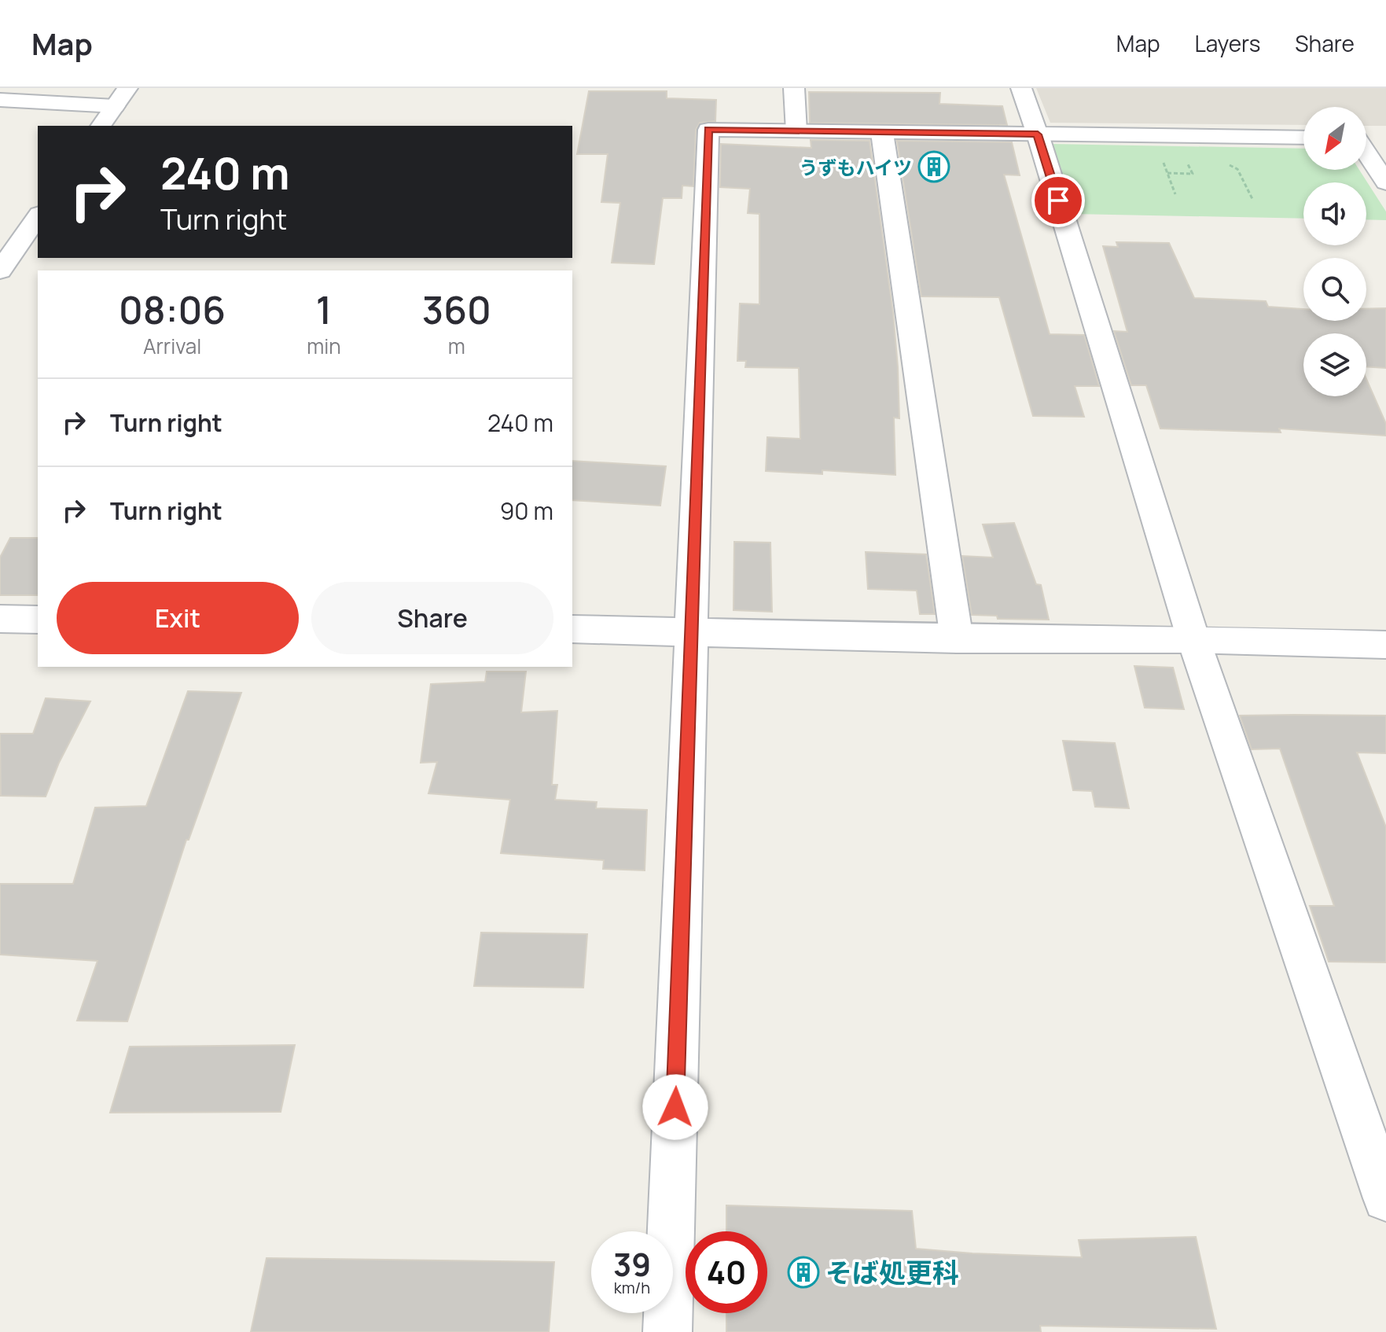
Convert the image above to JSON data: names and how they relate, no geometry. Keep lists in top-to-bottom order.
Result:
{
  "places": {
    "building": ["うずもハイツ", "そば処更科"]
  },
  "north": "bottom left",
  "page": {
    "header": "Map",
    "nav": ["Map", "Layers", "Share"],
    "turn": ["240 m", "Turn right"],
    "eta": [
      "08:06",
      "Arrival",
      "1",
      "min",
      "360",
      "m"
    ],
    "list": [
      {
        "name": "Turn right",
        "value": "240 m"
      },
      {
        "name": "Turn right",
        "value": "90 m"
      }
    ],
    "buttons": ["Exit", "Share"],
    "speed": "39 km/h",
    "limit": "40"
  }
}
